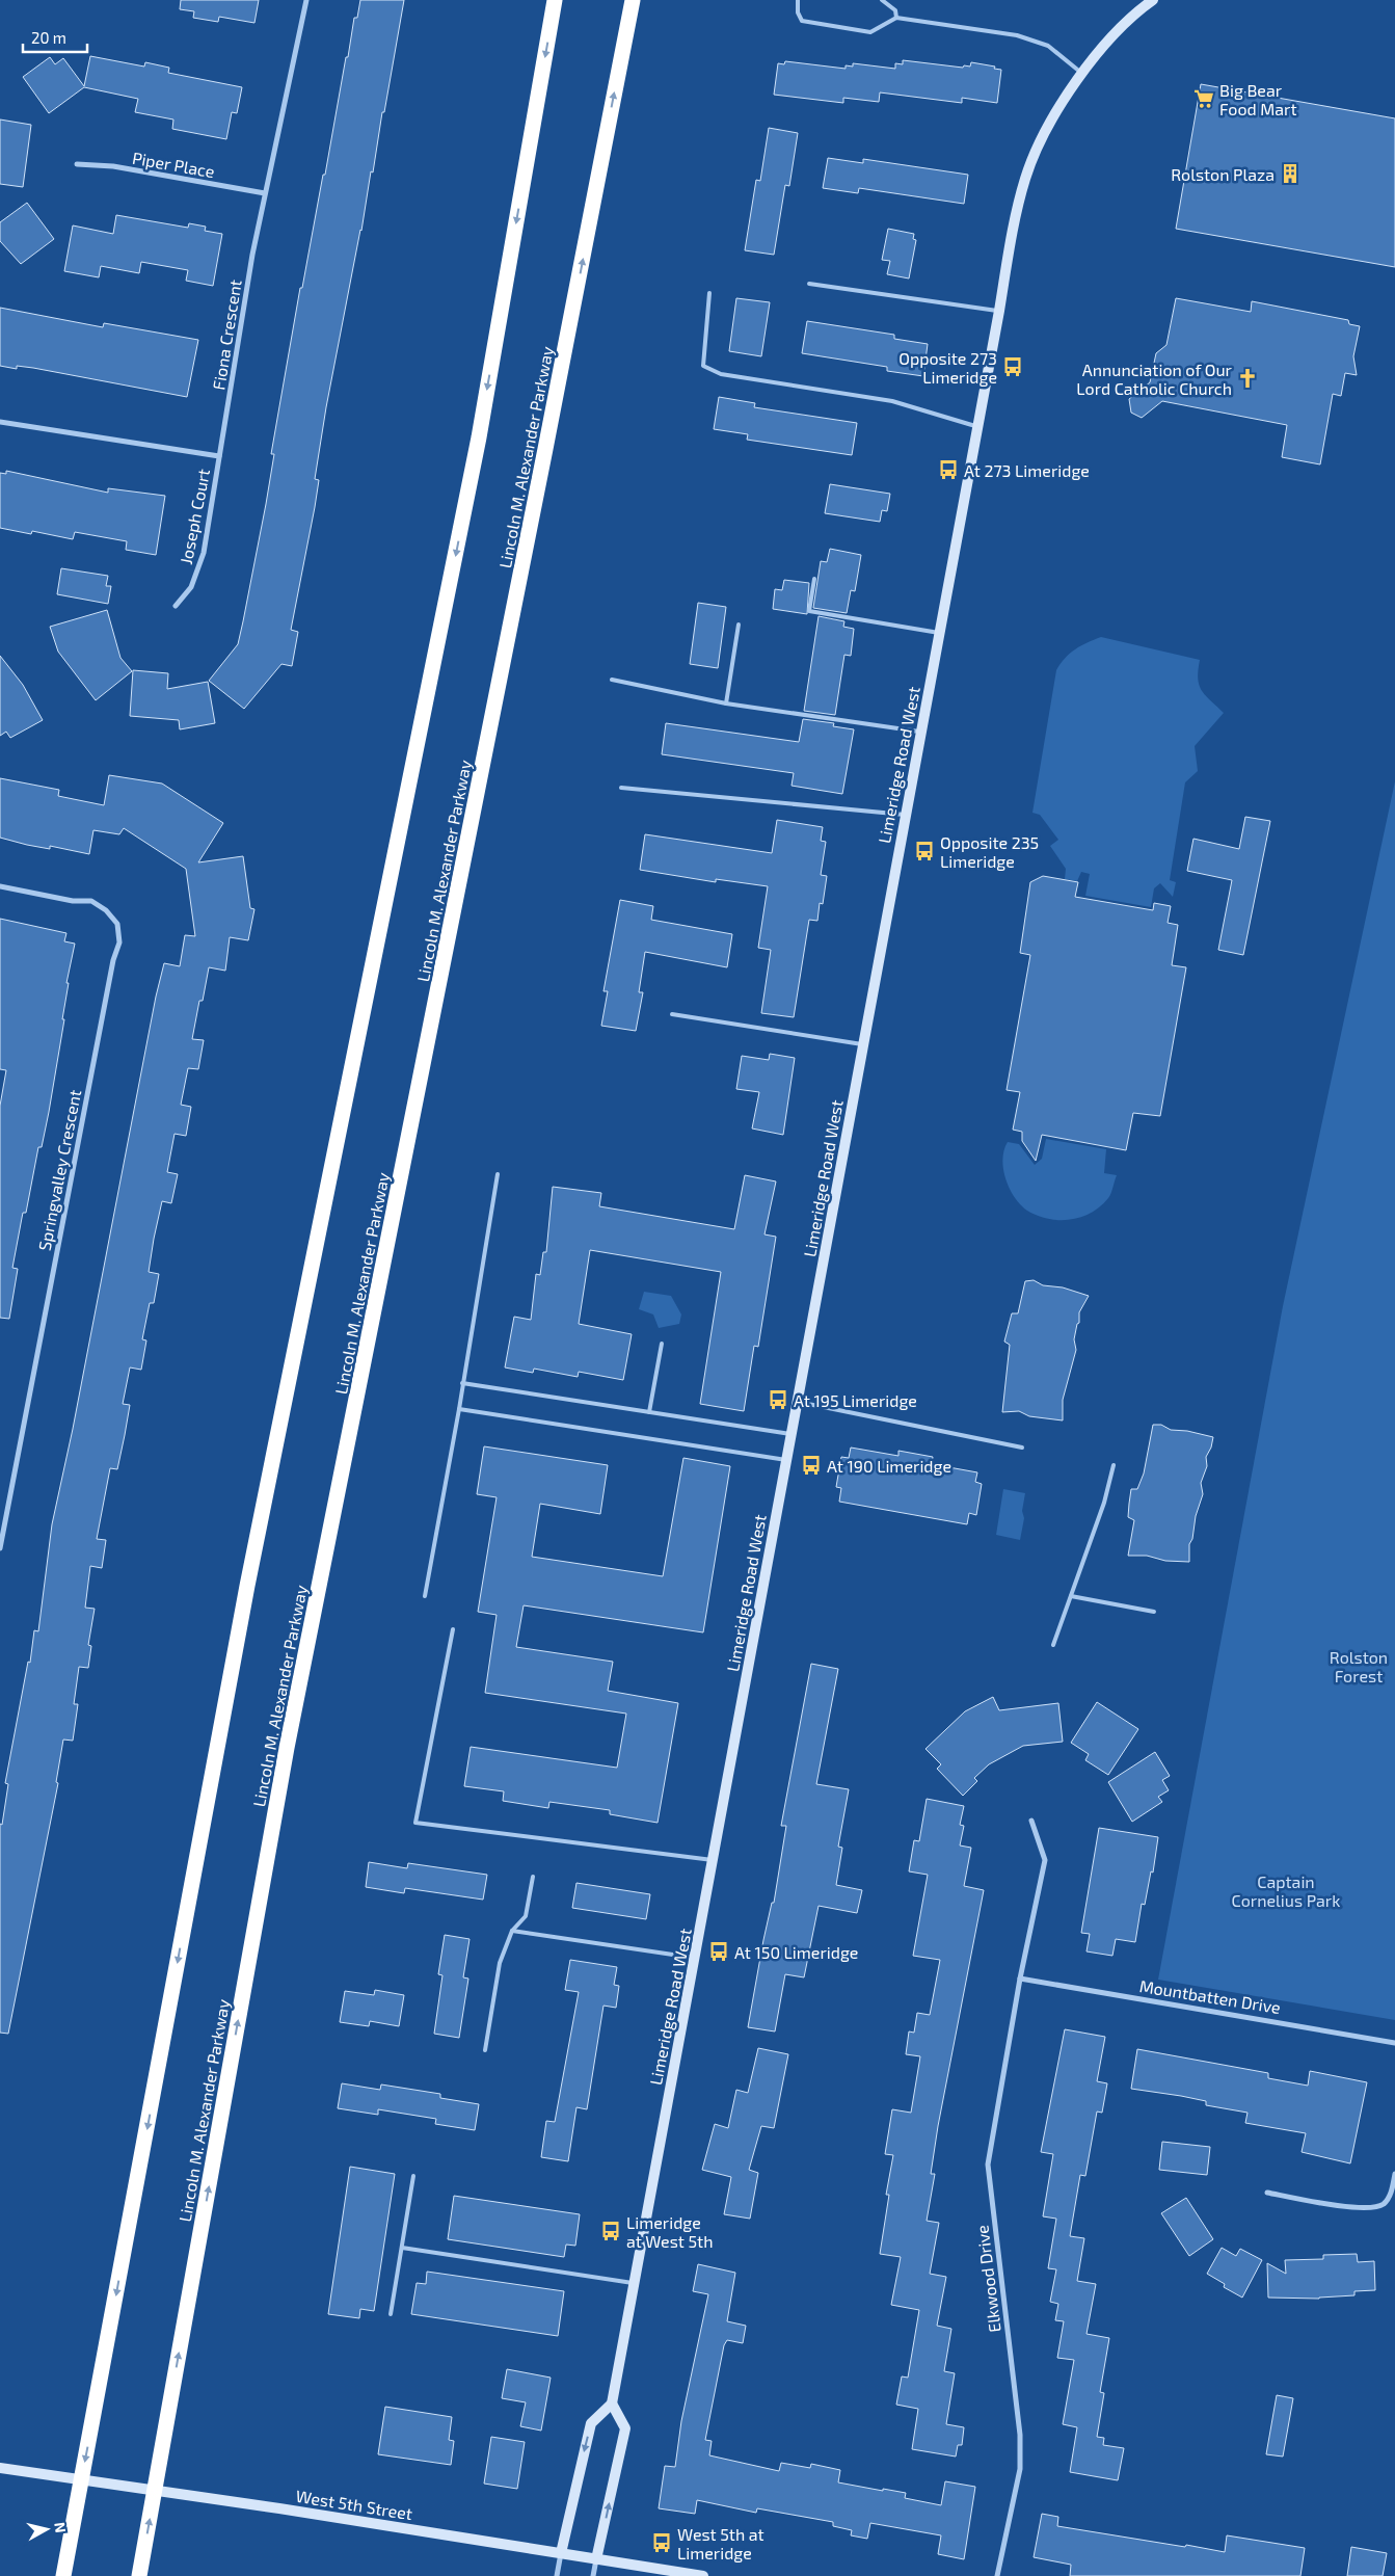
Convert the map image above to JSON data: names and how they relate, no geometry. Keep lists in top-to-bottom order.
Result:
{
  "streets": {
    "highway": ["Lincoln M. Alexander Parkway"],
    "street": [
      "Piper Place",
      "Fiona Crescent",
      "Joseph Court",
      "Limeridge Road West",
      "Springvalley Crescent",
      "Mountbatten Drive",
      "Elkwood Drive",
      "West 5th Street"
    ]
  },
  "crossings": [
    ["Piper Place", "Fiona Crescent"],
    ["Fiona Crescent", "Joseph Court"],
    ["Mountbatten Drive", "Elkwood Drive"]
  ],
  "parks": ["Rolston Forest", "Captain Cornelius Park"],
  "places": {
    "supermarket": ["Big Bear Food Mart"],
    "building": ["Rolston Plaza"],
    "bus stop": [
      "Opposite 273 Limeridge",
      "At 273 Limeridge",
      "Opposite 235 Limeridge",
      "At 195 Limeridge",
      "At 190 Limeridge",
      "At 150 Limeridge",
      "Limeridge at West 5th",
      "West 5th at Limeridge"
    ],
    "church": ["Annunciation of Our Lord Catholic Church"]
  },
  "scale_bar": "20 m",
  "north": "right"
}
